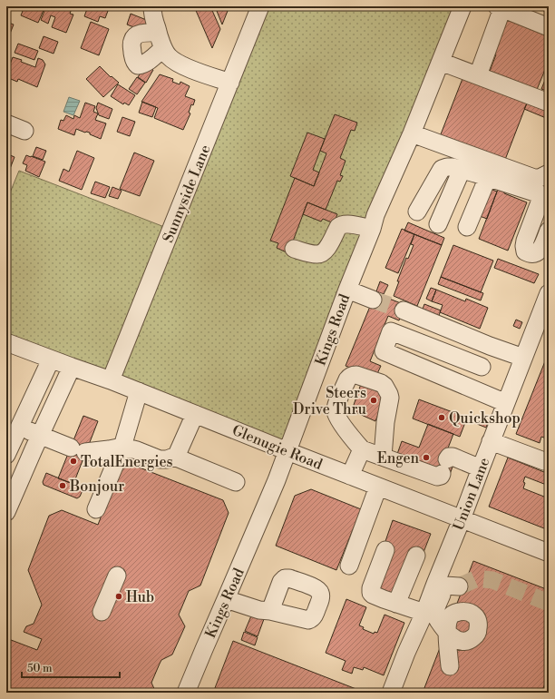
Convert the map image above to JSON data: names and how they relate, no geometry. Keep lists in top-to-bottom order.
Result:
{
  "streets": {
    "street": [
      "Sunnyside Lane",
      "Kings Road",
      "Glenugie Road",
      "Union Lane"
    ]
  },
  "crossings": [
    ["Sunnyside Lane", "Glenugie Road"],
    ["Kings Road", "Glenugie Road"],
    ["Glenugie Road", "Union Lane"]
  ],
  "places": [
    "Steers Drive Thru",
    "Quickshop",
    "Engen",
    "TotalEnergies",
    "Bonjour",
    "Hub"
  ],
  "scale_bar": "50 m"
}
